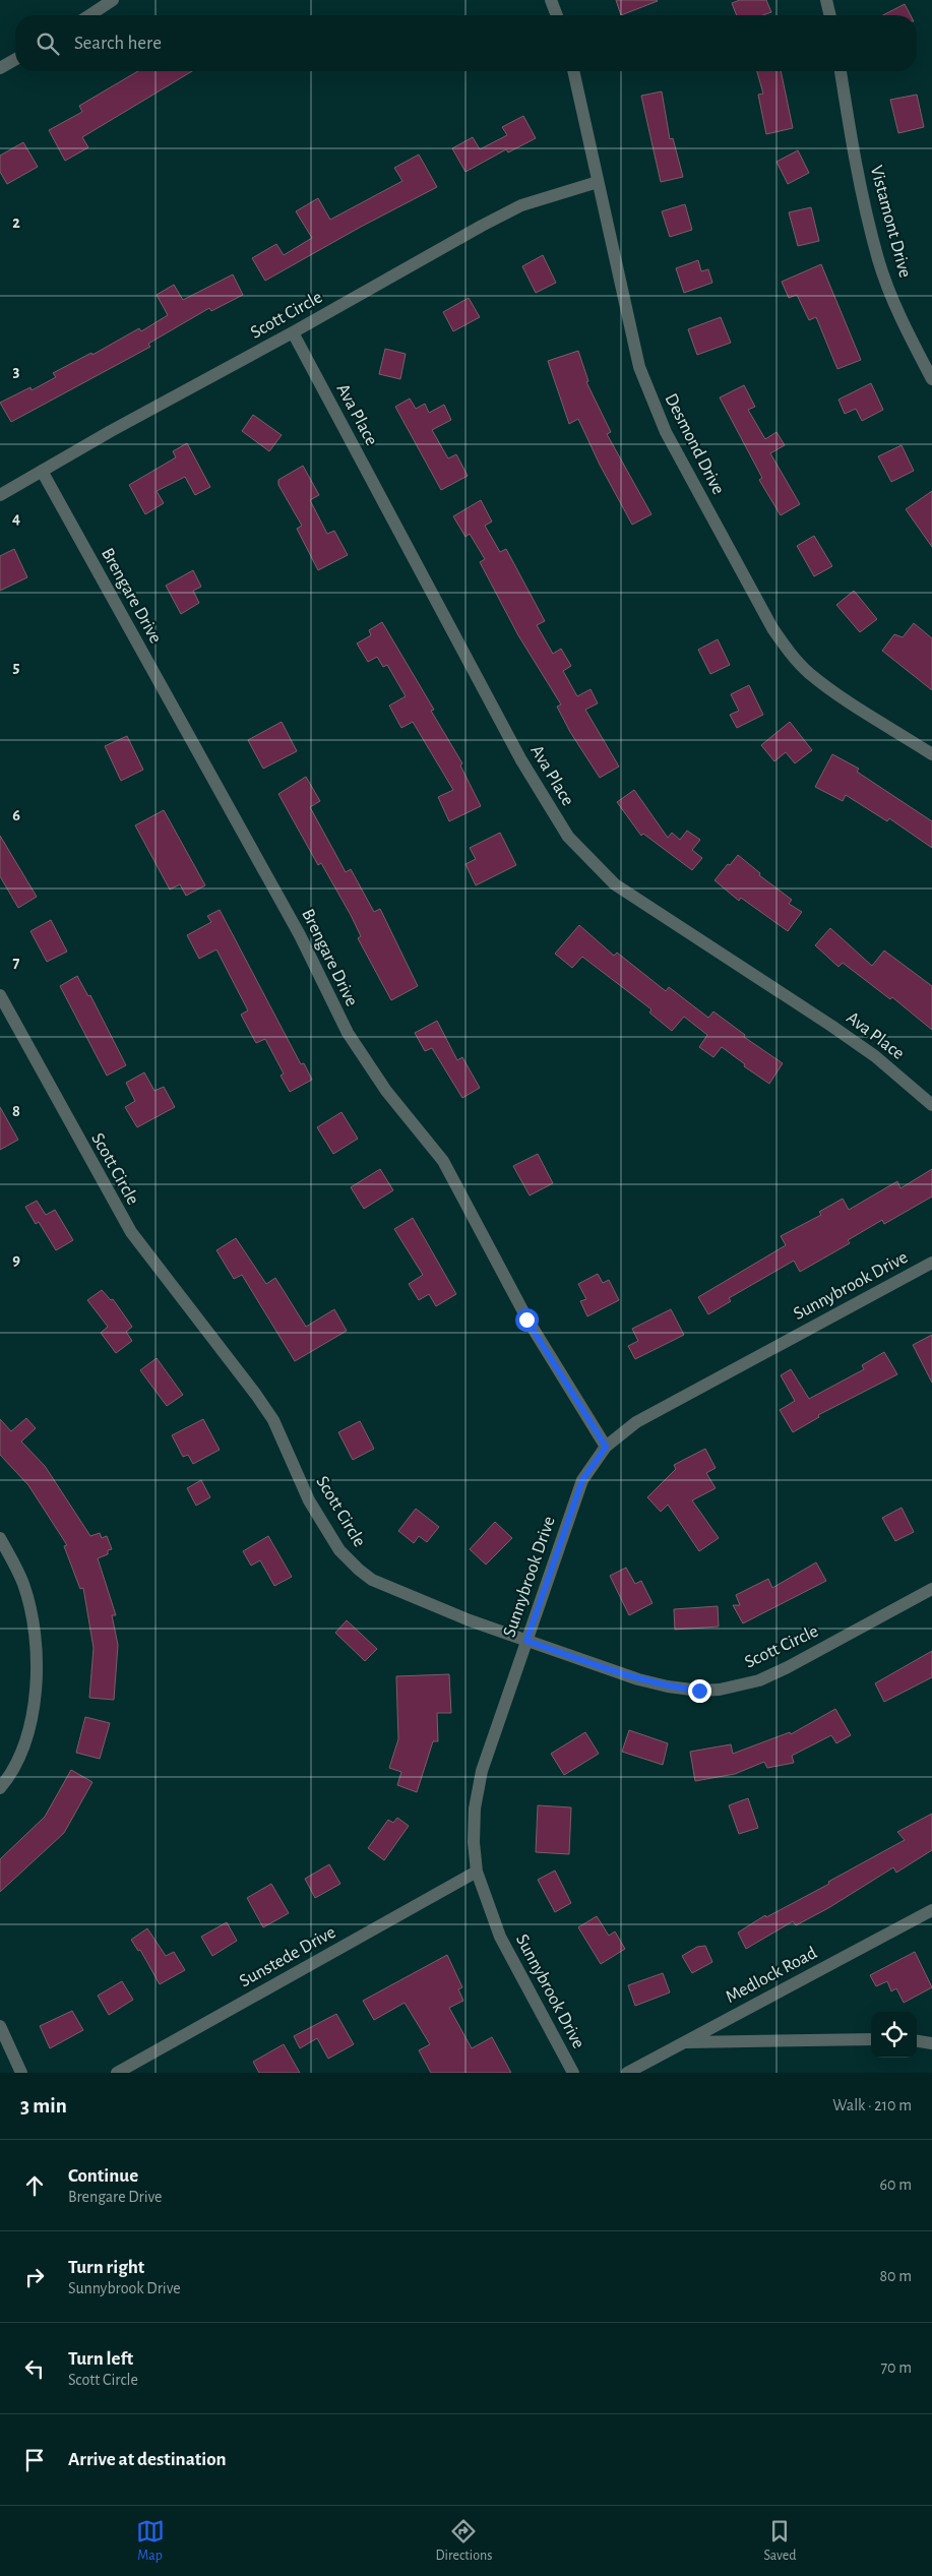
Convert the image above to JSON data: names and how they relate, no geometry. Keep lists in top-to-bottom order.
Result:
{
  "streets": {
    "street": [
      "Vistamont Drive",
      "Scott Circle",
      "Ava Place",
      "Desmond Drive",
      "Brengare Drive",
      "Sunnybrook Drive",
      "Sunstede Drive",
      "Medlock Road"
    ]
  },
  "crossings": [
    ["Scott Circle", "Ava Place"],
    ["Scott Circle", "Desmond Drive"],
    ["Scott Circle", "Brengare Drive"],
    ["Scott Circle", "Sunnybrook Drive"],
    ["Brengare Drive", "Sunnybrook Drive"],
    ["Sunnybrook Drive", "Sunstede Drive"]
  ],
  "page": {
    "search": "Search here",
    "heading": ["3 min", "Walk · 210 m"],
    "list": [
      ["Continue", "Brengare Drive", "60 m"],
      ["Turn right", "Sunnybrook Drive", "80 m"],
      ["Turn left", "Scott Circle", "70 m"],
      "Arrive at destination"
    ],
    "nav": ["Map", "Directions", "Saved"]
  },
  "grid": {
    "rows": [
      "2",
      "3",
      "4",
      "5",
      "6",
      "7",
      "8",
      "9"
    ]
  }
}
